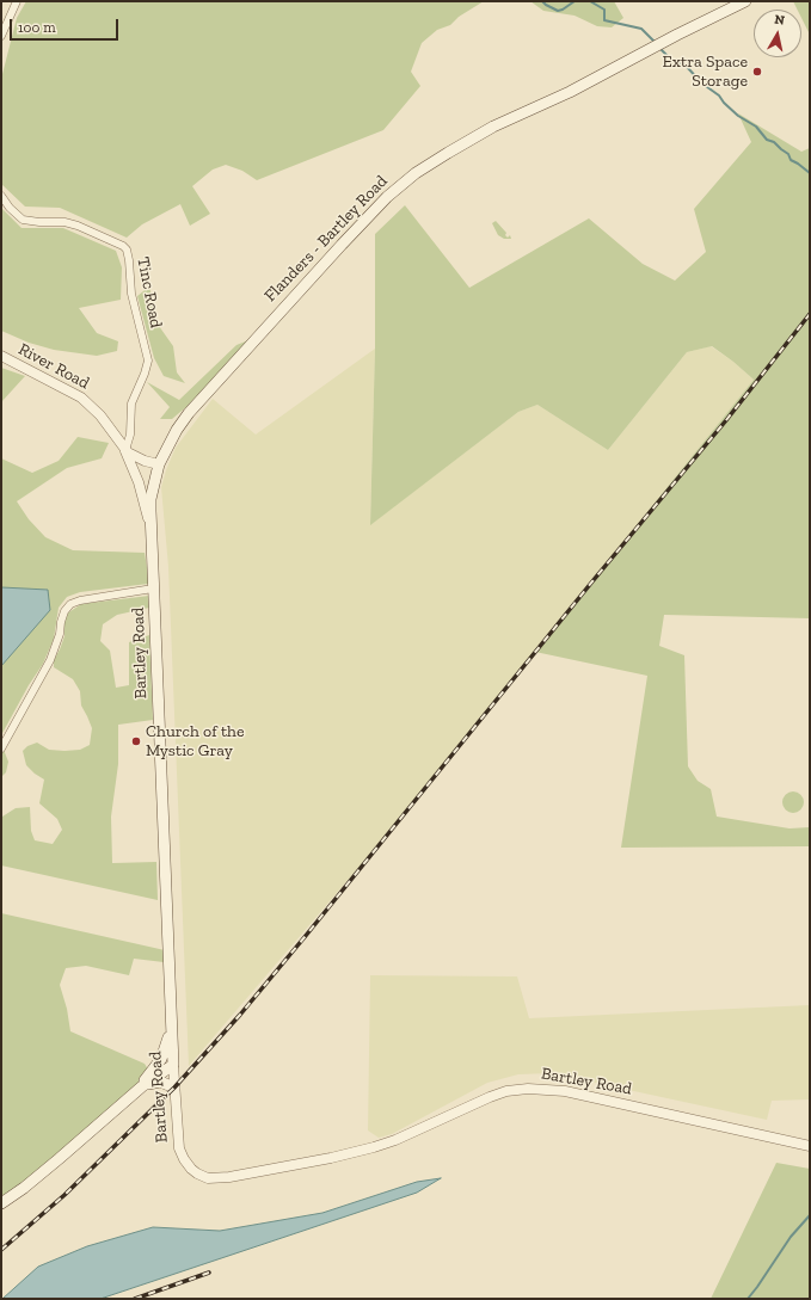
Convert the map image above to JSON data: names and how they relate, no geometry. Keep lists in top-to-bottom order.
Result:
{
  "streets": {
    "main road": ["Flanders - Bartley Road", "Bartley Road"],
    "street": ["Tinc Road", "River Road"]
  },
  "crossings": [
    ["Flanders - Bartley Road", "River Road"],
    ["Flanders - Bartley Road", "Bartley Road"],
    ["Tinc Road", "River Road"],
    ["River Road", "Bartley Road"]
  ],
  "places": ["Extra Space Storage", "Church of the Mystic Gray"],
  "scale_bar": "100 m",
  "north": "top"
}
